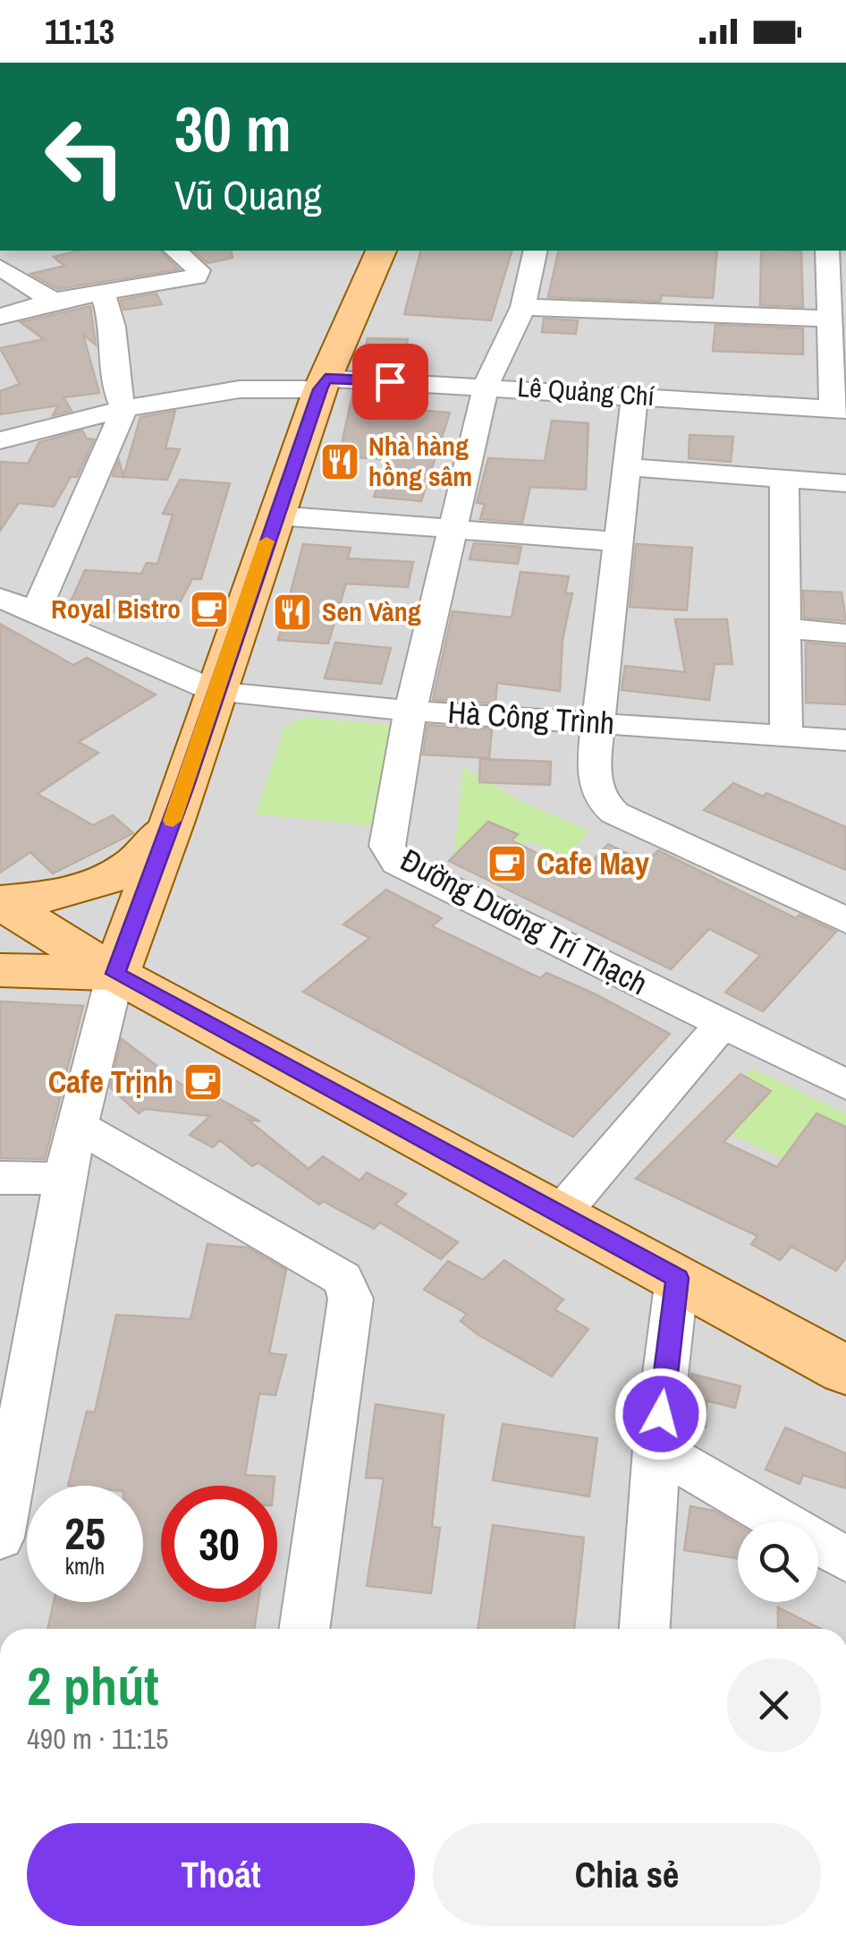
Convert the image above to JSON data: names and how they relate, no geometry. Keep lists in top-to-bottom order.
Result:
{
  "streets": {
    "street": ["Lê Quảng Chí", "Hà Công Trình", "Đường Dương Trí Thạch"]
  },
  "crossings": [
    ["Lê Quảng Chí", "Đường Dương Trí Thạch"],
    ["Hà Công Trình", "Đường Dương Trí Thạch"]
  ],
  "places": {
    "restaurant": ["Nhà hàng hồng sâm", "Sen Vàng"],
    "cafe": ["Royal Bistro", "Cafe May", "Cafe Trịnh"]
  },
  "page": {
    "status": "11:13",
    "turn": ["30 m", "Vũ Quang"],
    "speed": "25 km/h",
    "limit": "30",
    "heading": ["2 phút", "490 m · 11:15"],
    "buttons": ["Thoát", "Chia sẻ"]
  }
}
